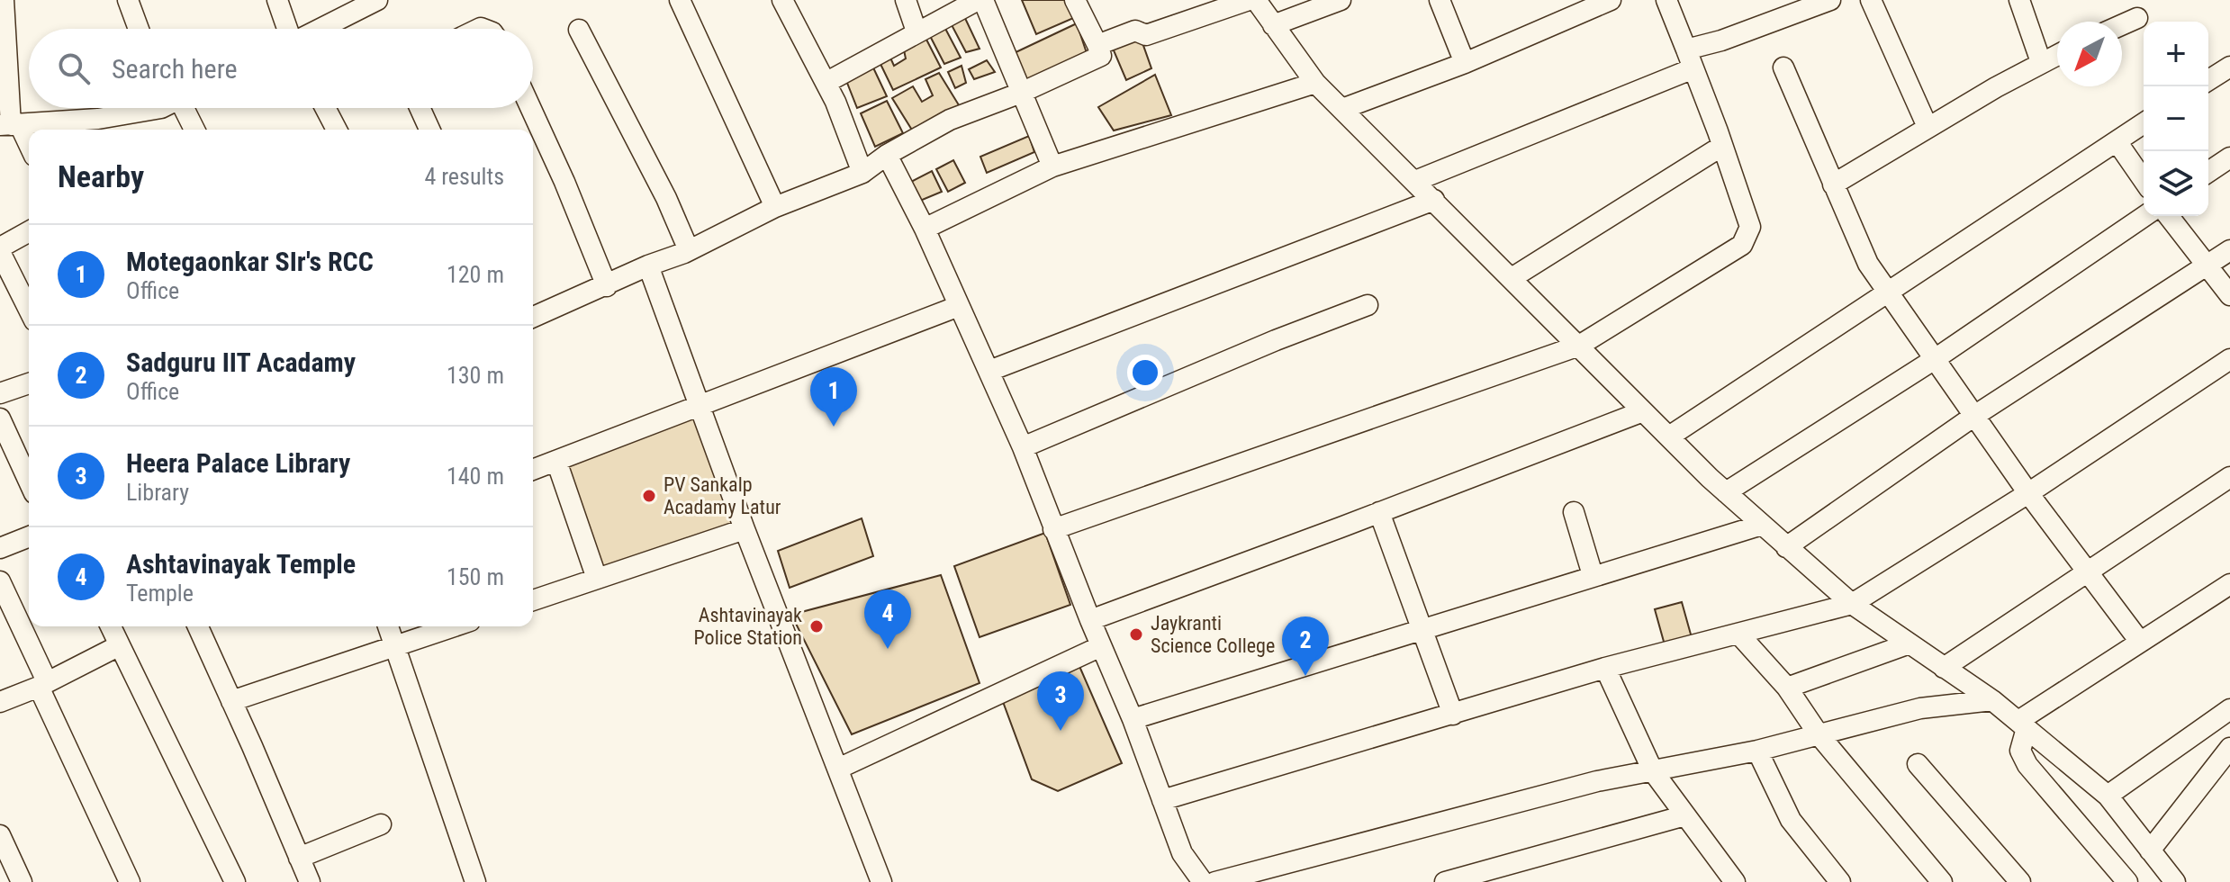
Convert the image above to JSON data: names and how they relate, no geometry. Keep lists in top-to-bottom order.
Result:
{
  "places": ["PV Sankalp Acadamy Latur", "Ashtavinayak Police Station", "Jaykranti Science College"],
  "north": "bottom left",
  "page": {
    "map_buttons": ["+", "−"],
    "search": "Search here",
    "heading": ["Nearby", "4 results"],
    "list": [
      {
        "mark": "1",
        "name": "Motegaonkar SIr's RCC",
        "note": "Office",
        "value": "120 m"
      },
      {
        "mark": "2",
        "name": "Sadguru IIT Acadamy",
        "note": "Office",
        "value": "130 m"
      },
      {
        "mark": "3",
        "name": "Heera Palace Library",
        "note": "Library",
        "value": "140 m"
      },
      {
        "mark": "4",
        "name": "Ashtavinayak Temple",
        "note": "Temple",
        "value": "150 m"
      }
    ],
    "pins": [
      "1",
      "4",
      "2",
      "3"
    ]
  }
}
